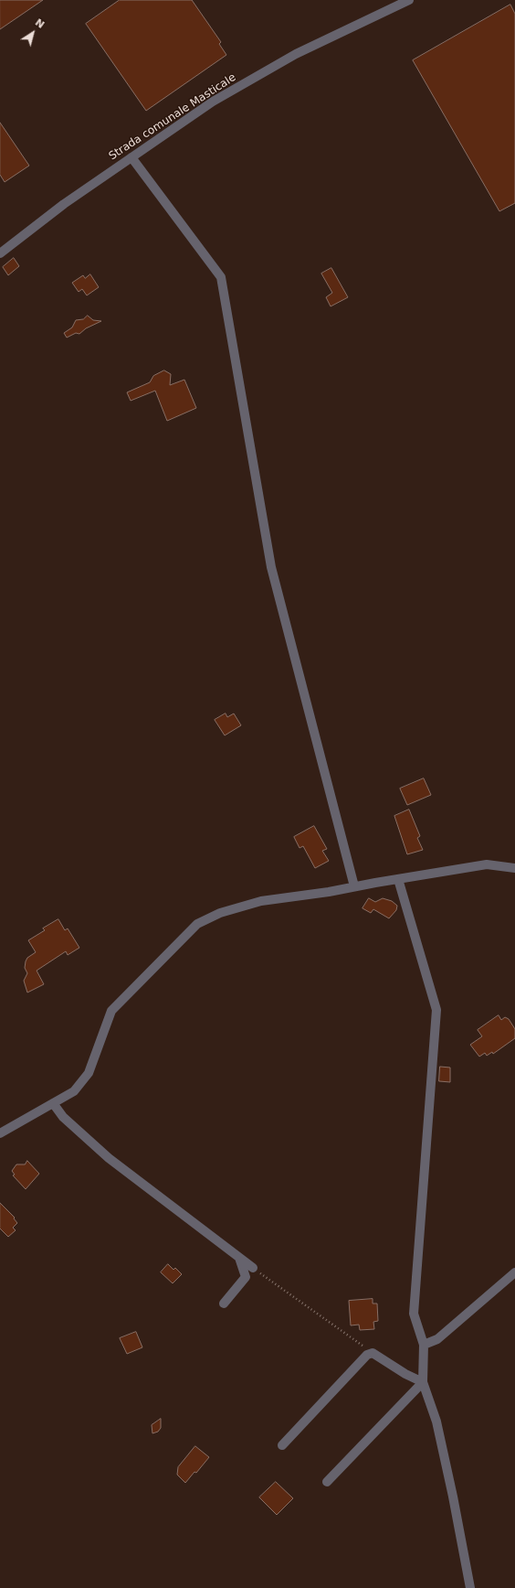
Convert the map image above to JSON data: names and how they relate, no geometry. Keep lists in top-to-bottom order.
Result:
{
  "streets": {
    "street": ["Strada comunale Masticale"]
  },
  "north": "top right"
}
